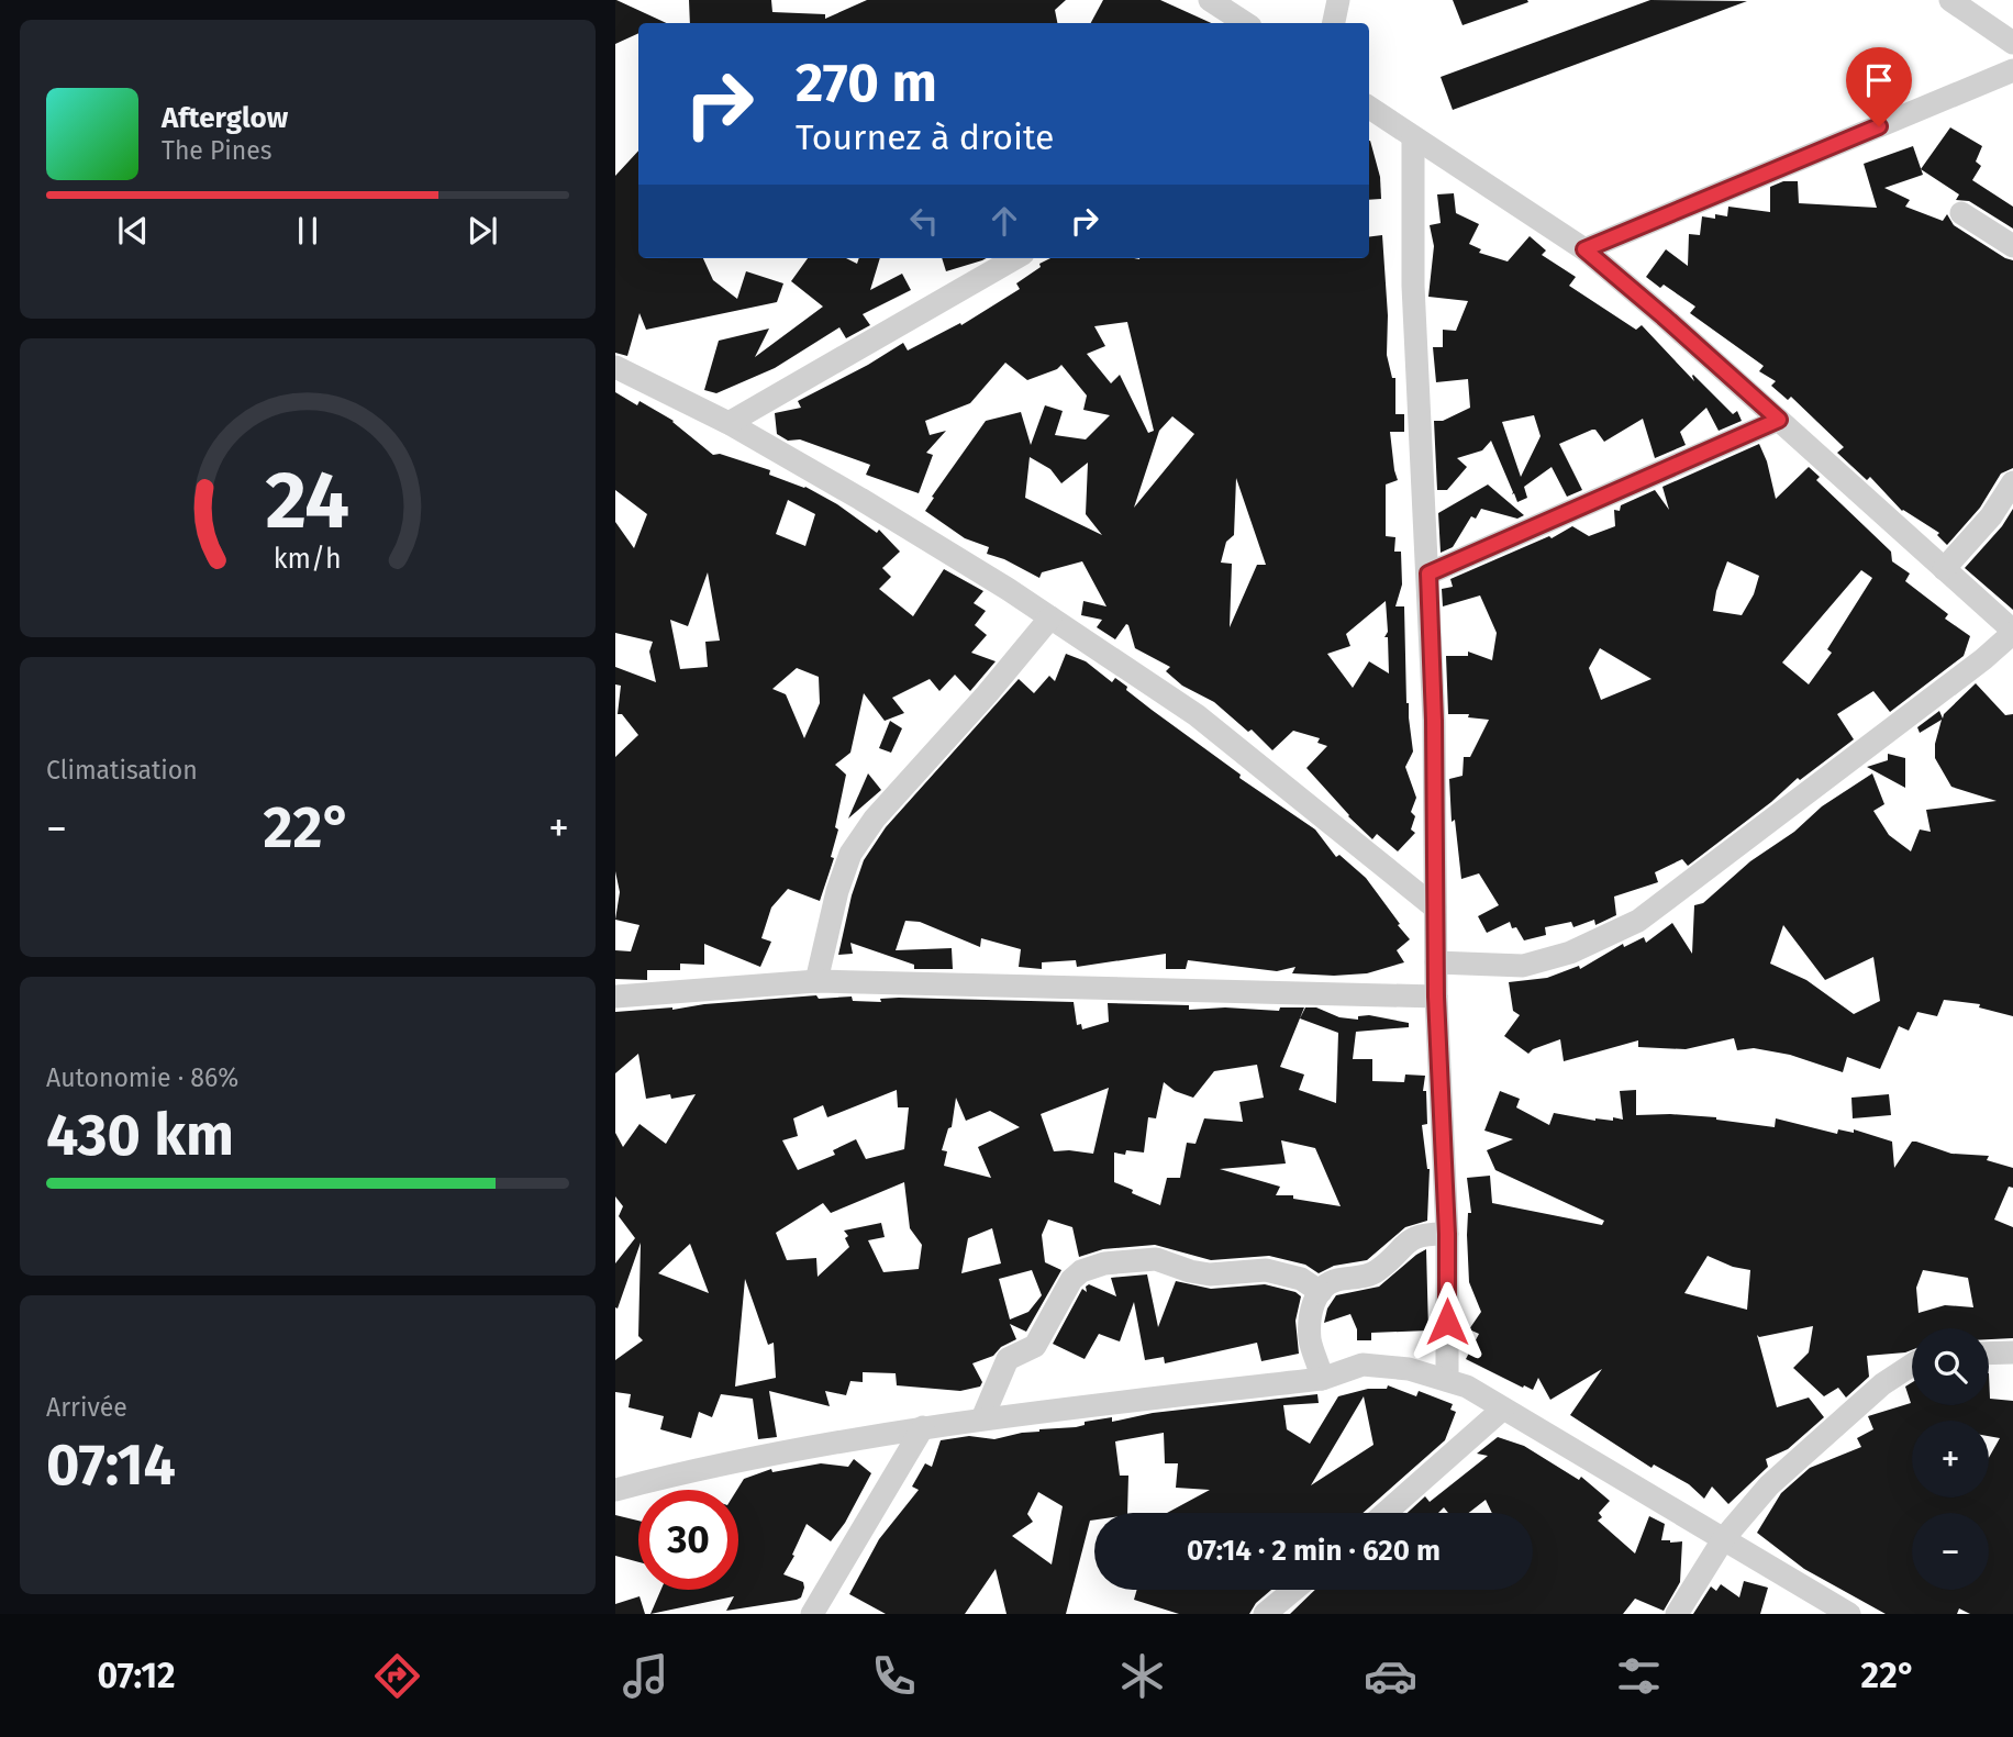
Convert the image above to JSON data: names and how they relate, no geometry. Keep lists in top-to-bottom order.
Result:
{
  "page": {
    "turn": ["270 m", "Tournez à droite"],
    "song": ["Afterglow", "The Pines"],
    "tile": [
      "Climatisation",
      ["Autonomie · 86%", "430 km"],
      ["Arrivée", "07:14"]
    ],
    "heat": ["−", "22°", "+"],
    "map_buttons": ["+", "−"],
    "limit": "30",
    "trip": "07:14 · 2 min · 620 m",
    "tabs": ["07:12", "22°"],
    "gauge": ["24", "km/h"]
  }
}
